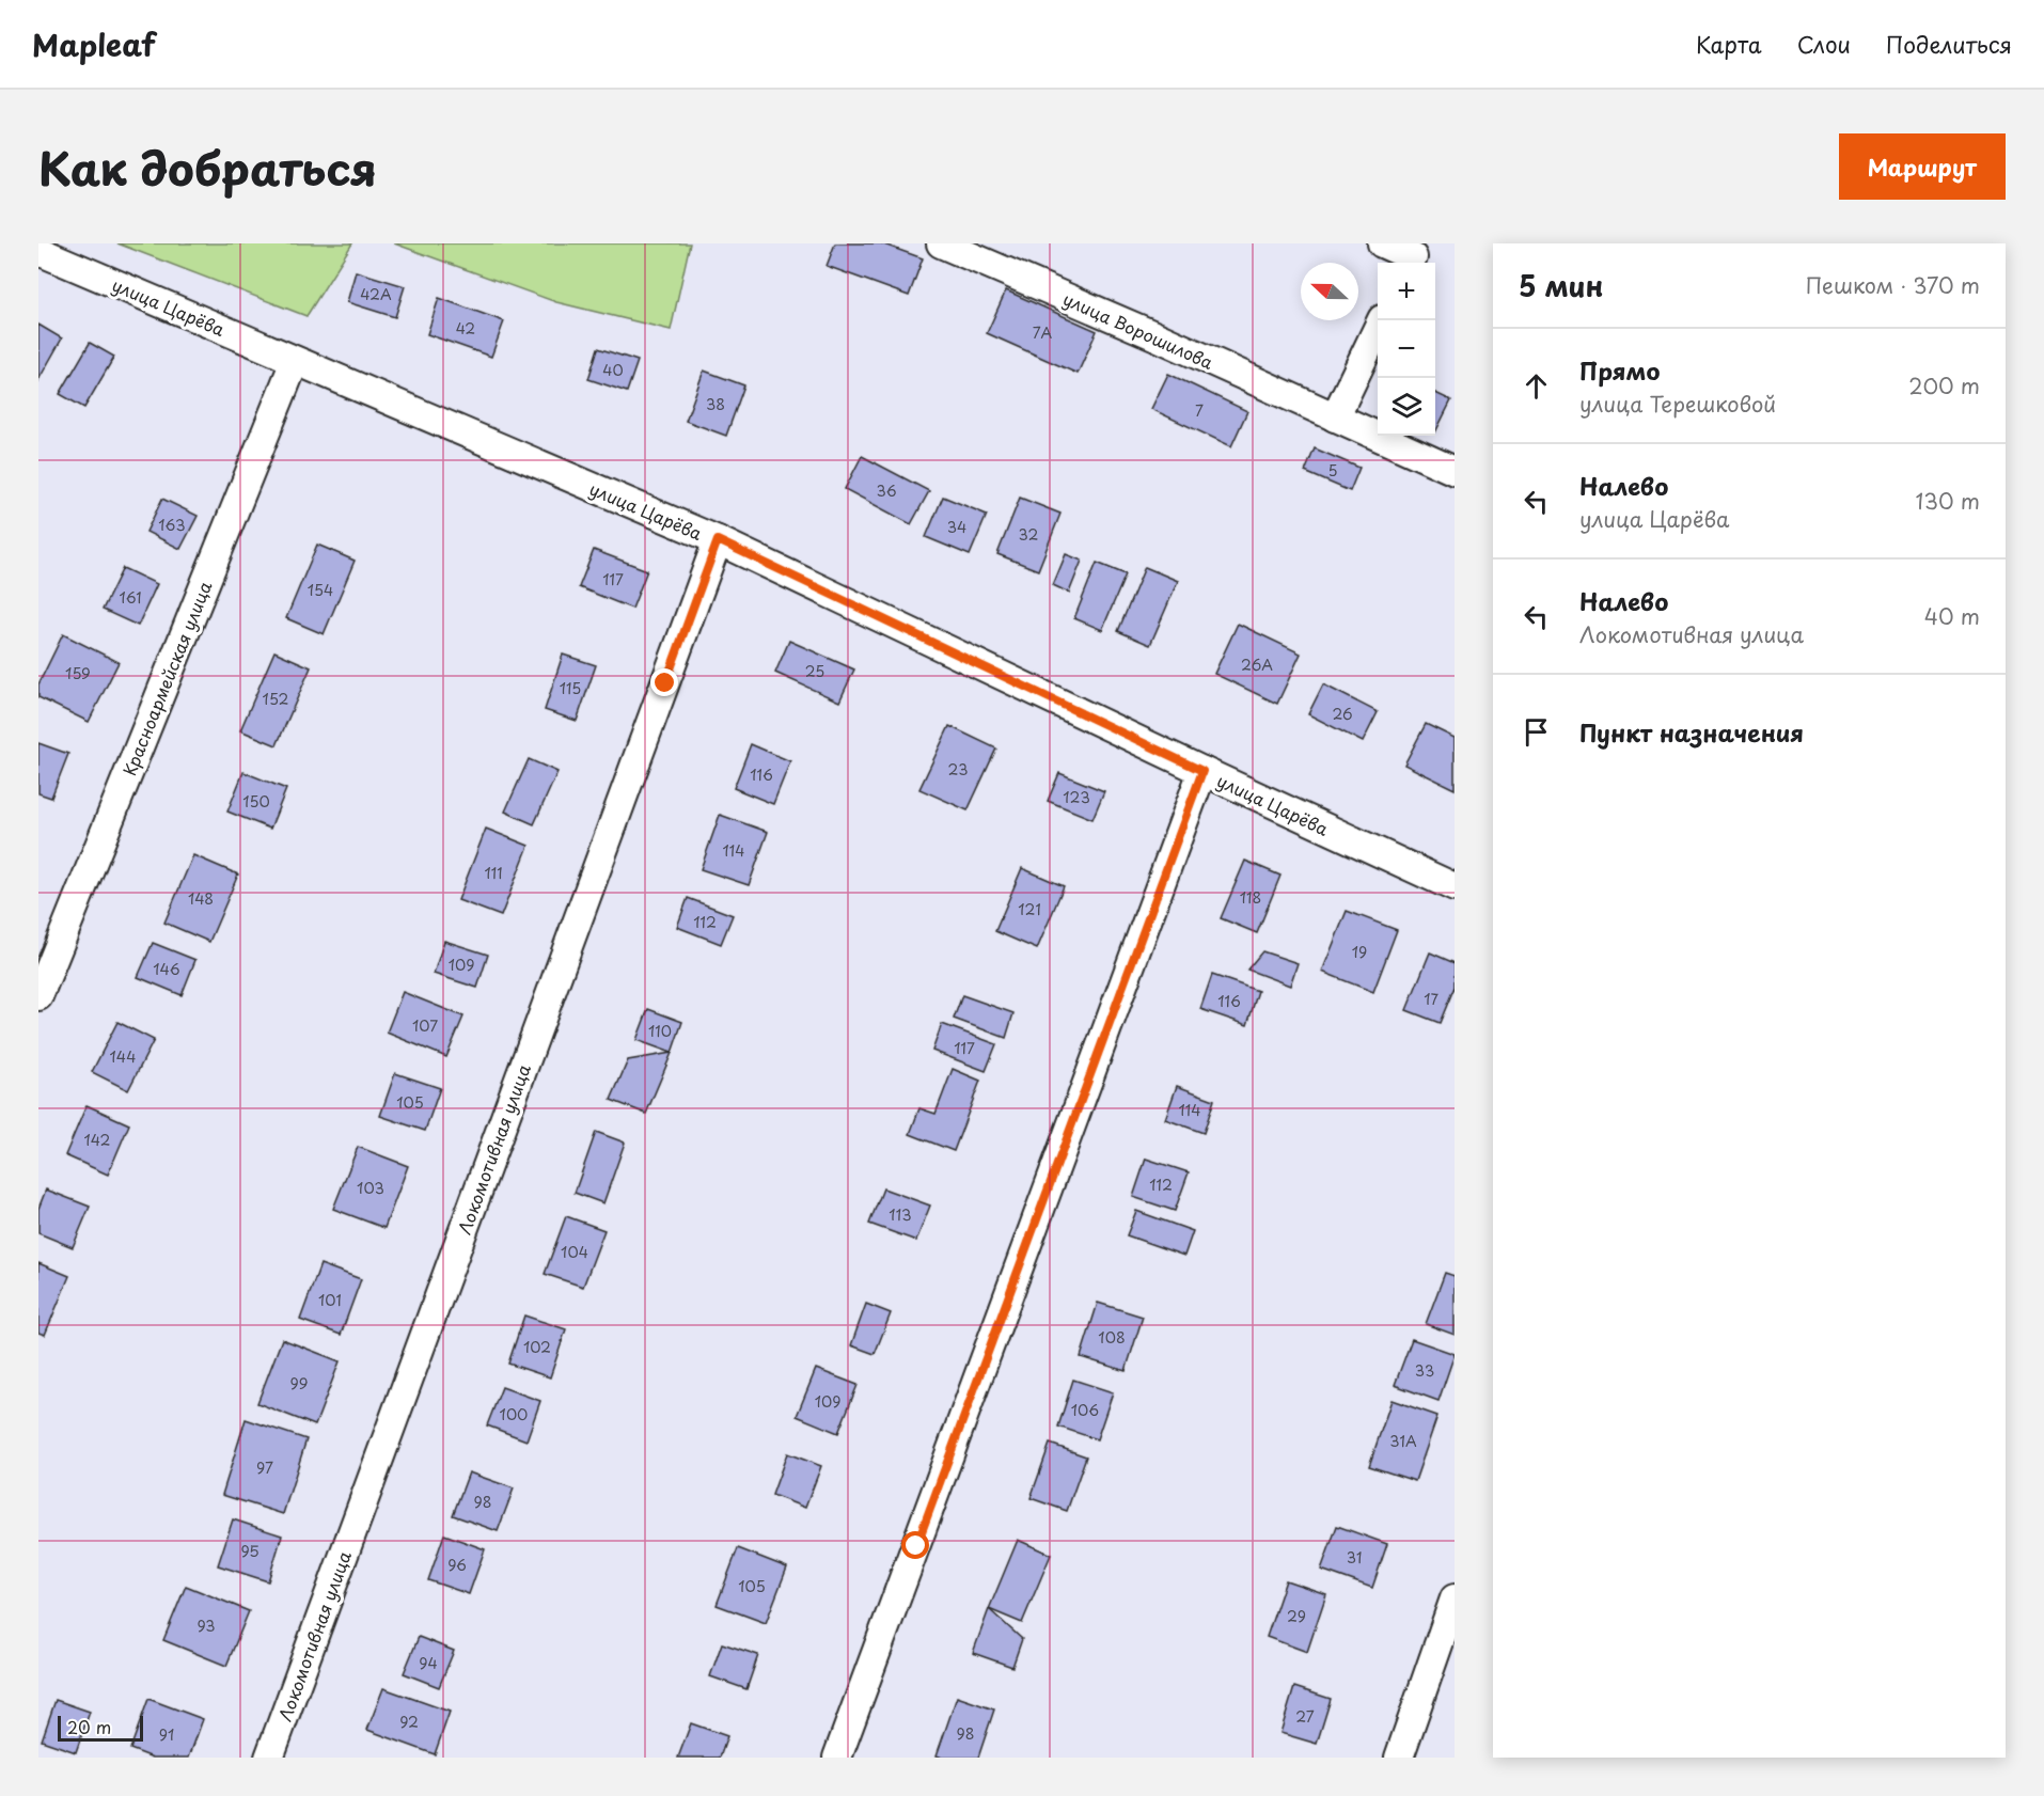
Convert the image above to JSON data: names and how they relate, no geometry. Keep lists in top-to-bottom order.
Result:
{
  "streets": {
    "street": [
      "улица Царёва",
      "улица Ворошилова",
      "Красноармейская улица",
      "Локомотивная улица"
    ]
  },
  "crossings": [
    ["улица Царёва", "Красноармейская улица"],
    ["улица Царёва", "Локомотивная улица"]
  ],
  "house_numbers": [
    "42А",
    "42",
    "7А",
    "40",
    "38",
    "7",
    "5",
    "36",
    "163",
    "34",
    "32",
    "117",
    "154",
    "161",
    "26А",
    "25",
    "159",
    "115",
    "152",
    "26",
    "23",
    "116",
    "123",
    "150",
    "114",
    "111",
    "118",
    "148",
    "121",
    "112",
    "19",
    "109",
    "146",
    "17",
    "116",
    "107",
    "110",
    "117",
    "144",
    "105",
    "114",
    "142",
    "112",
    "103",
    "113",
    "104",
    "101",
    "108",
    "102",
    "33",
    "99",
    "109",
    "106",
    "100",
    "31А",
    "97",
    "98",
    "95",
    "31",
    "96",
    "105",
    "29",
    "93",
    "94",
    "27",
    "92",
    "98",
    "91"
  ],
  "scale_bar": "20 m",
  "north": "left",
  "page": {
    "header": "Mapleaf",
    "nav": ["Карта", "Слои", "Поделиться"],
    "title": "Как добраться",
    "buttons": "Маршрут",
    "heading": ["5 мин", "Пешком · 370 m"],
    "map_buttons": ["+", "−"],
    "list": [
      ["Прямо", "улица Терешковой", "200 m"],
      ["Налево", "улица Царёва", "130 m"],
      ["Налево", "Локомотивная улица", "40 m"],
      "Пункт назначения"
    ],
    "scale": "20 m"
  }
}
